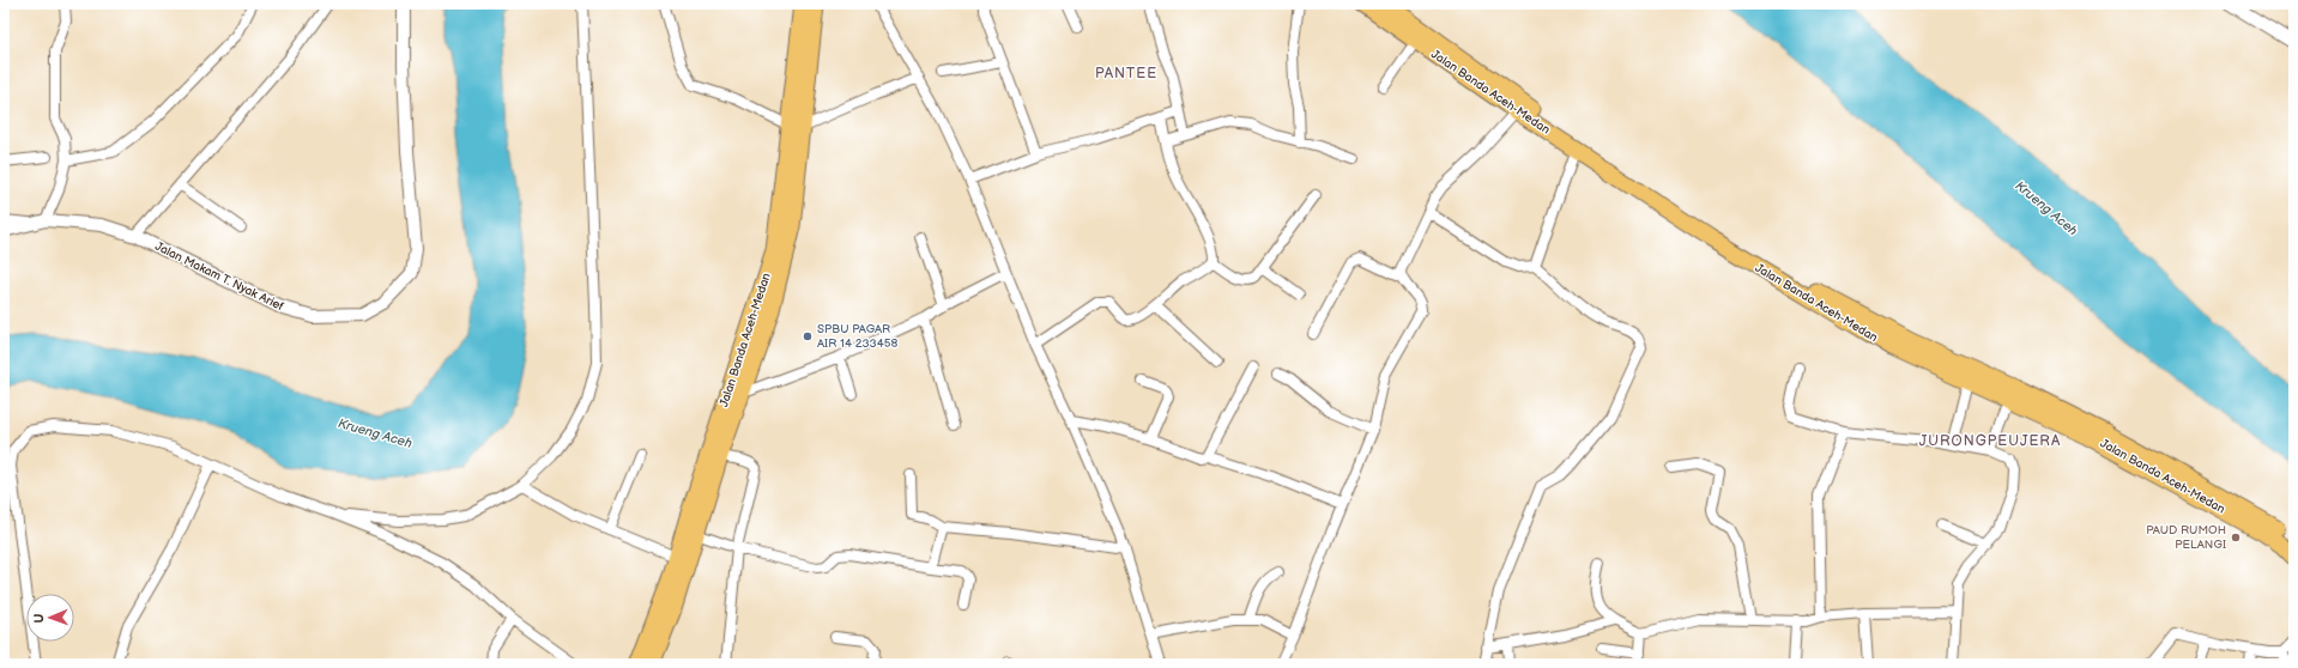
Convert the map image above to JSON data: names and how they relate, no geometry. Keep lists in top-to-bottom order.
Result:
{
  "streets": {
    "highway": ["Jalan Banda Aceh-Medan"],
    "street": ["Jalan Makam T. Nyak Arief"]
  },
  "districts": ["PANTEE", "JURONGPEUJERA"],
  "water": ["Krueng Aceh"],
  "places": ["SPBU PAGAR AIR 14 233458", "PAUD RUMOH PELANGI"],
  "north": "left"
}
